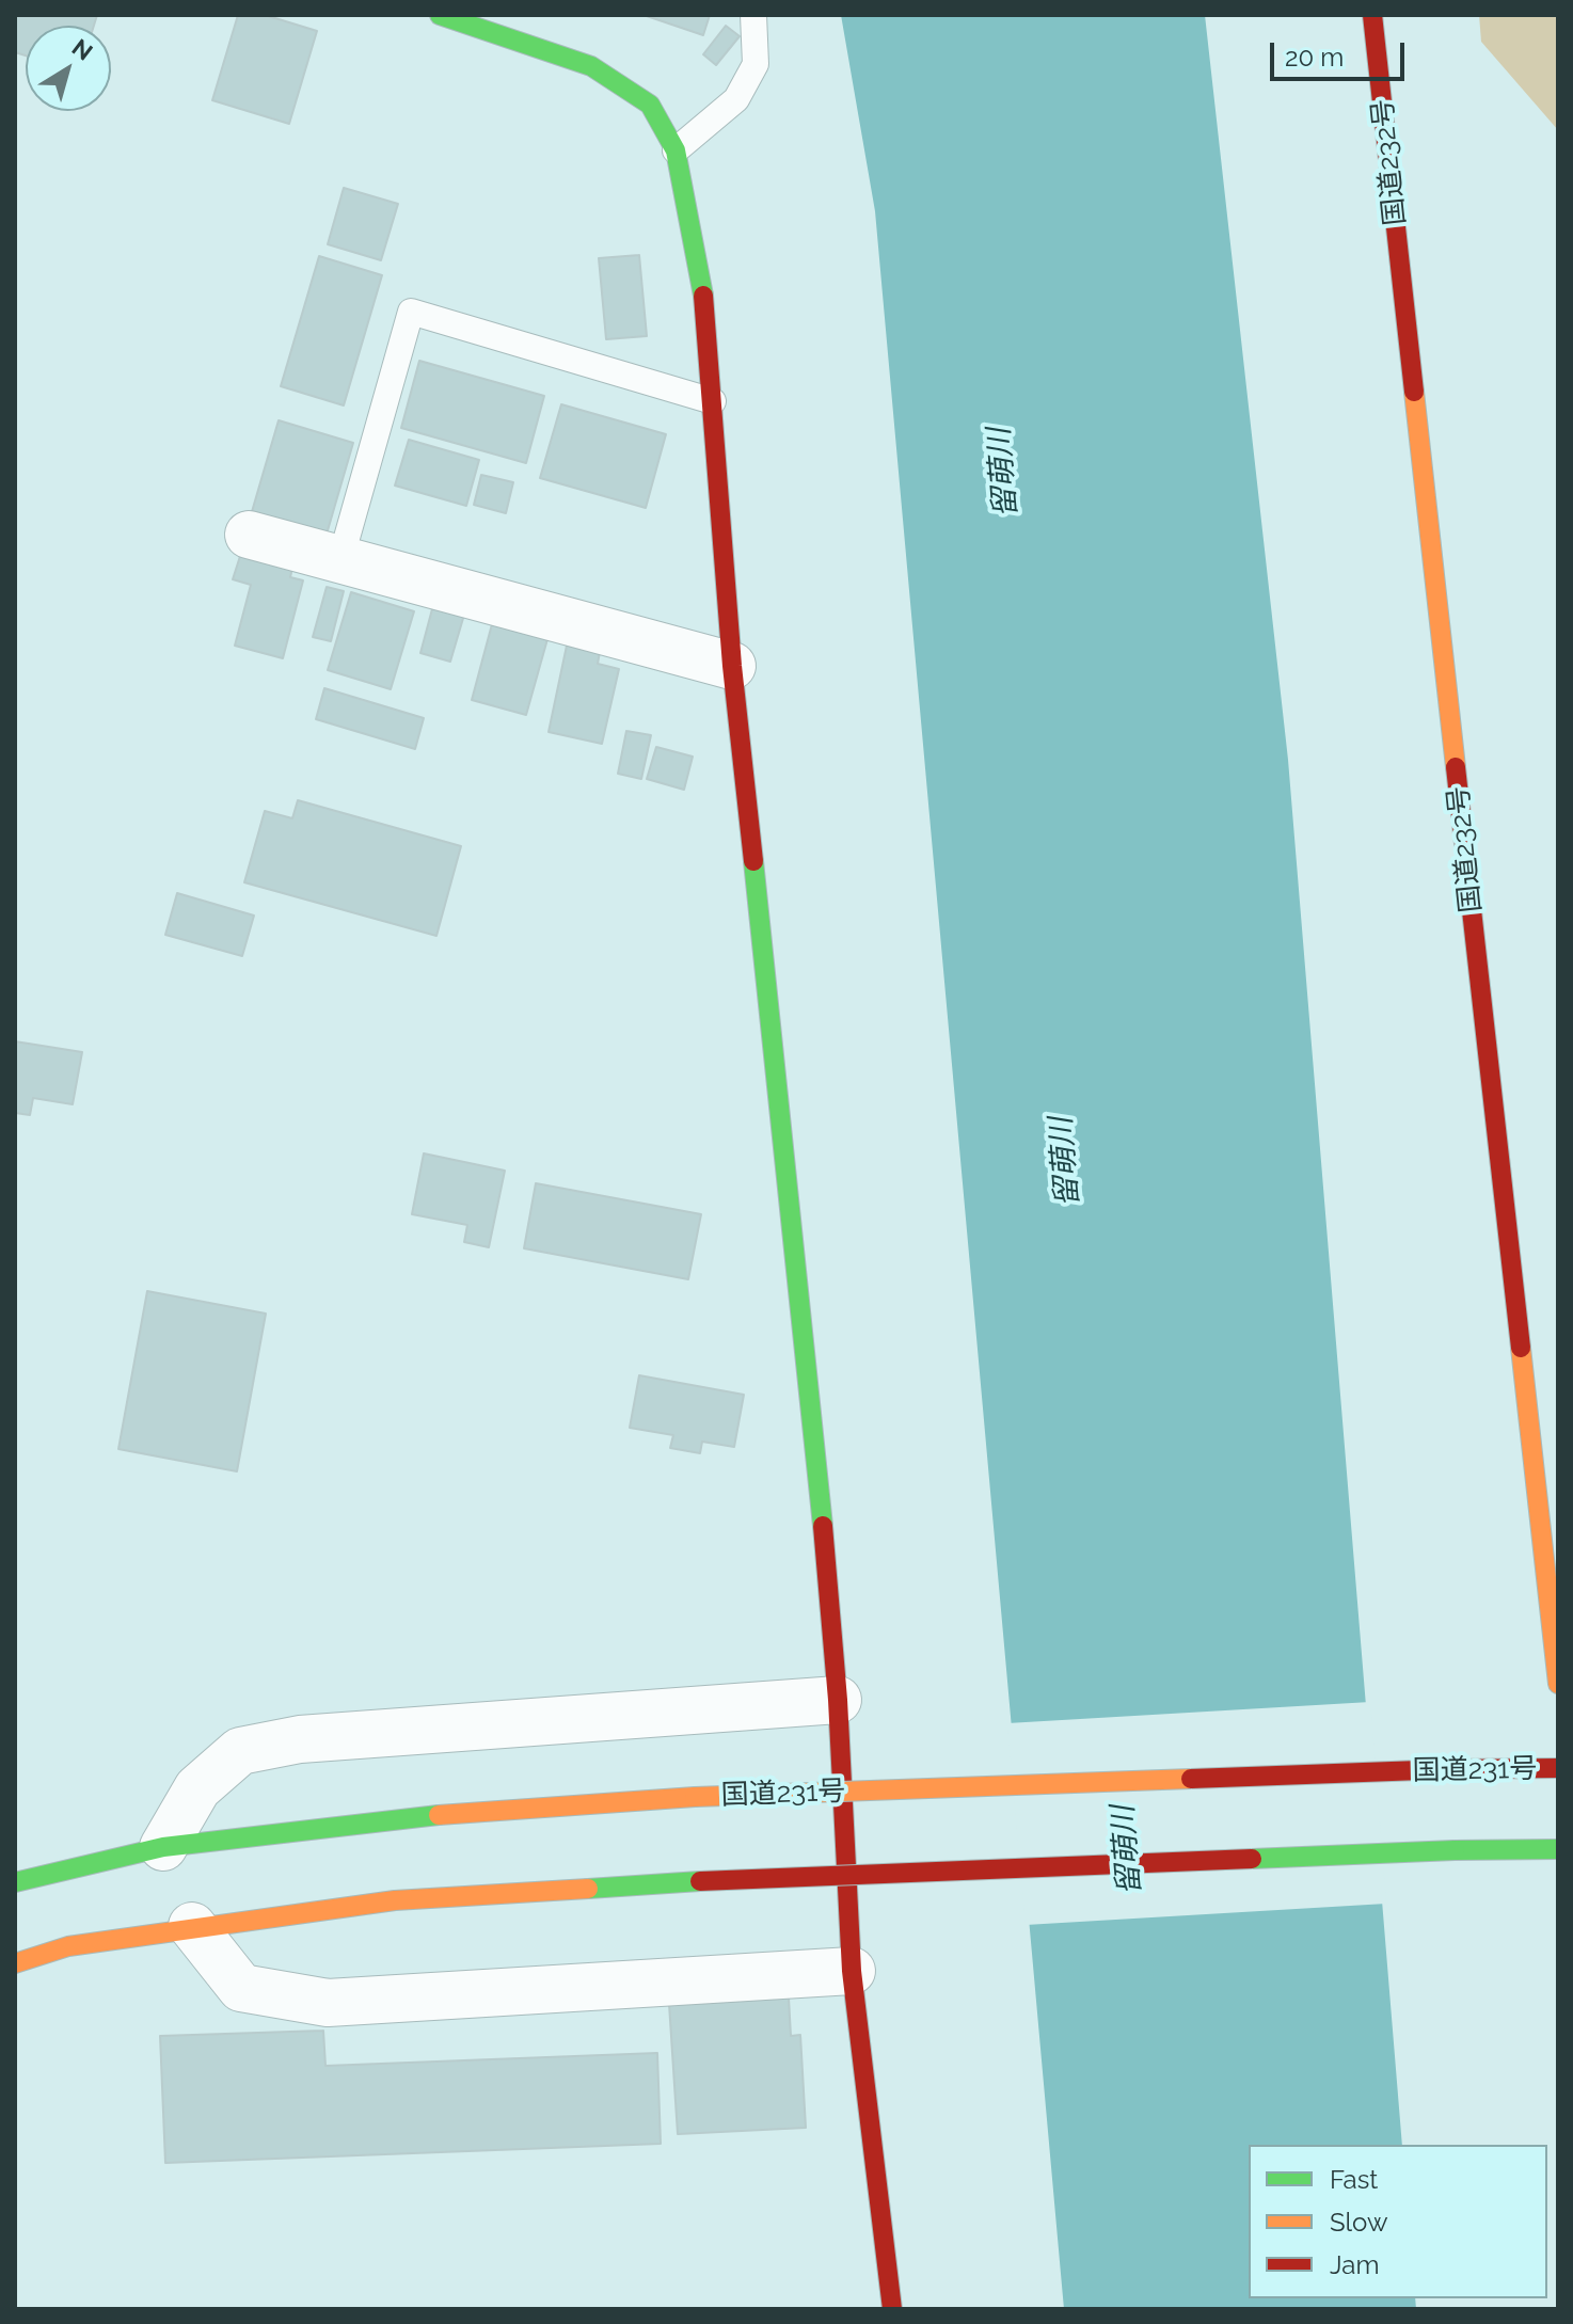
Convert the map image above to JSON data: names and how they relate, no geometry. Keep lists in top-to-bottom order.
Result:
{
  "streets": {
    "main road": ["国道232号", "国道231号"]
  },
  "water": ["留萌川"],
  "legend": ["Fast", "Slow", "Jam"],
  "scale_bar": "20 m",
  "north": "top right"
}
